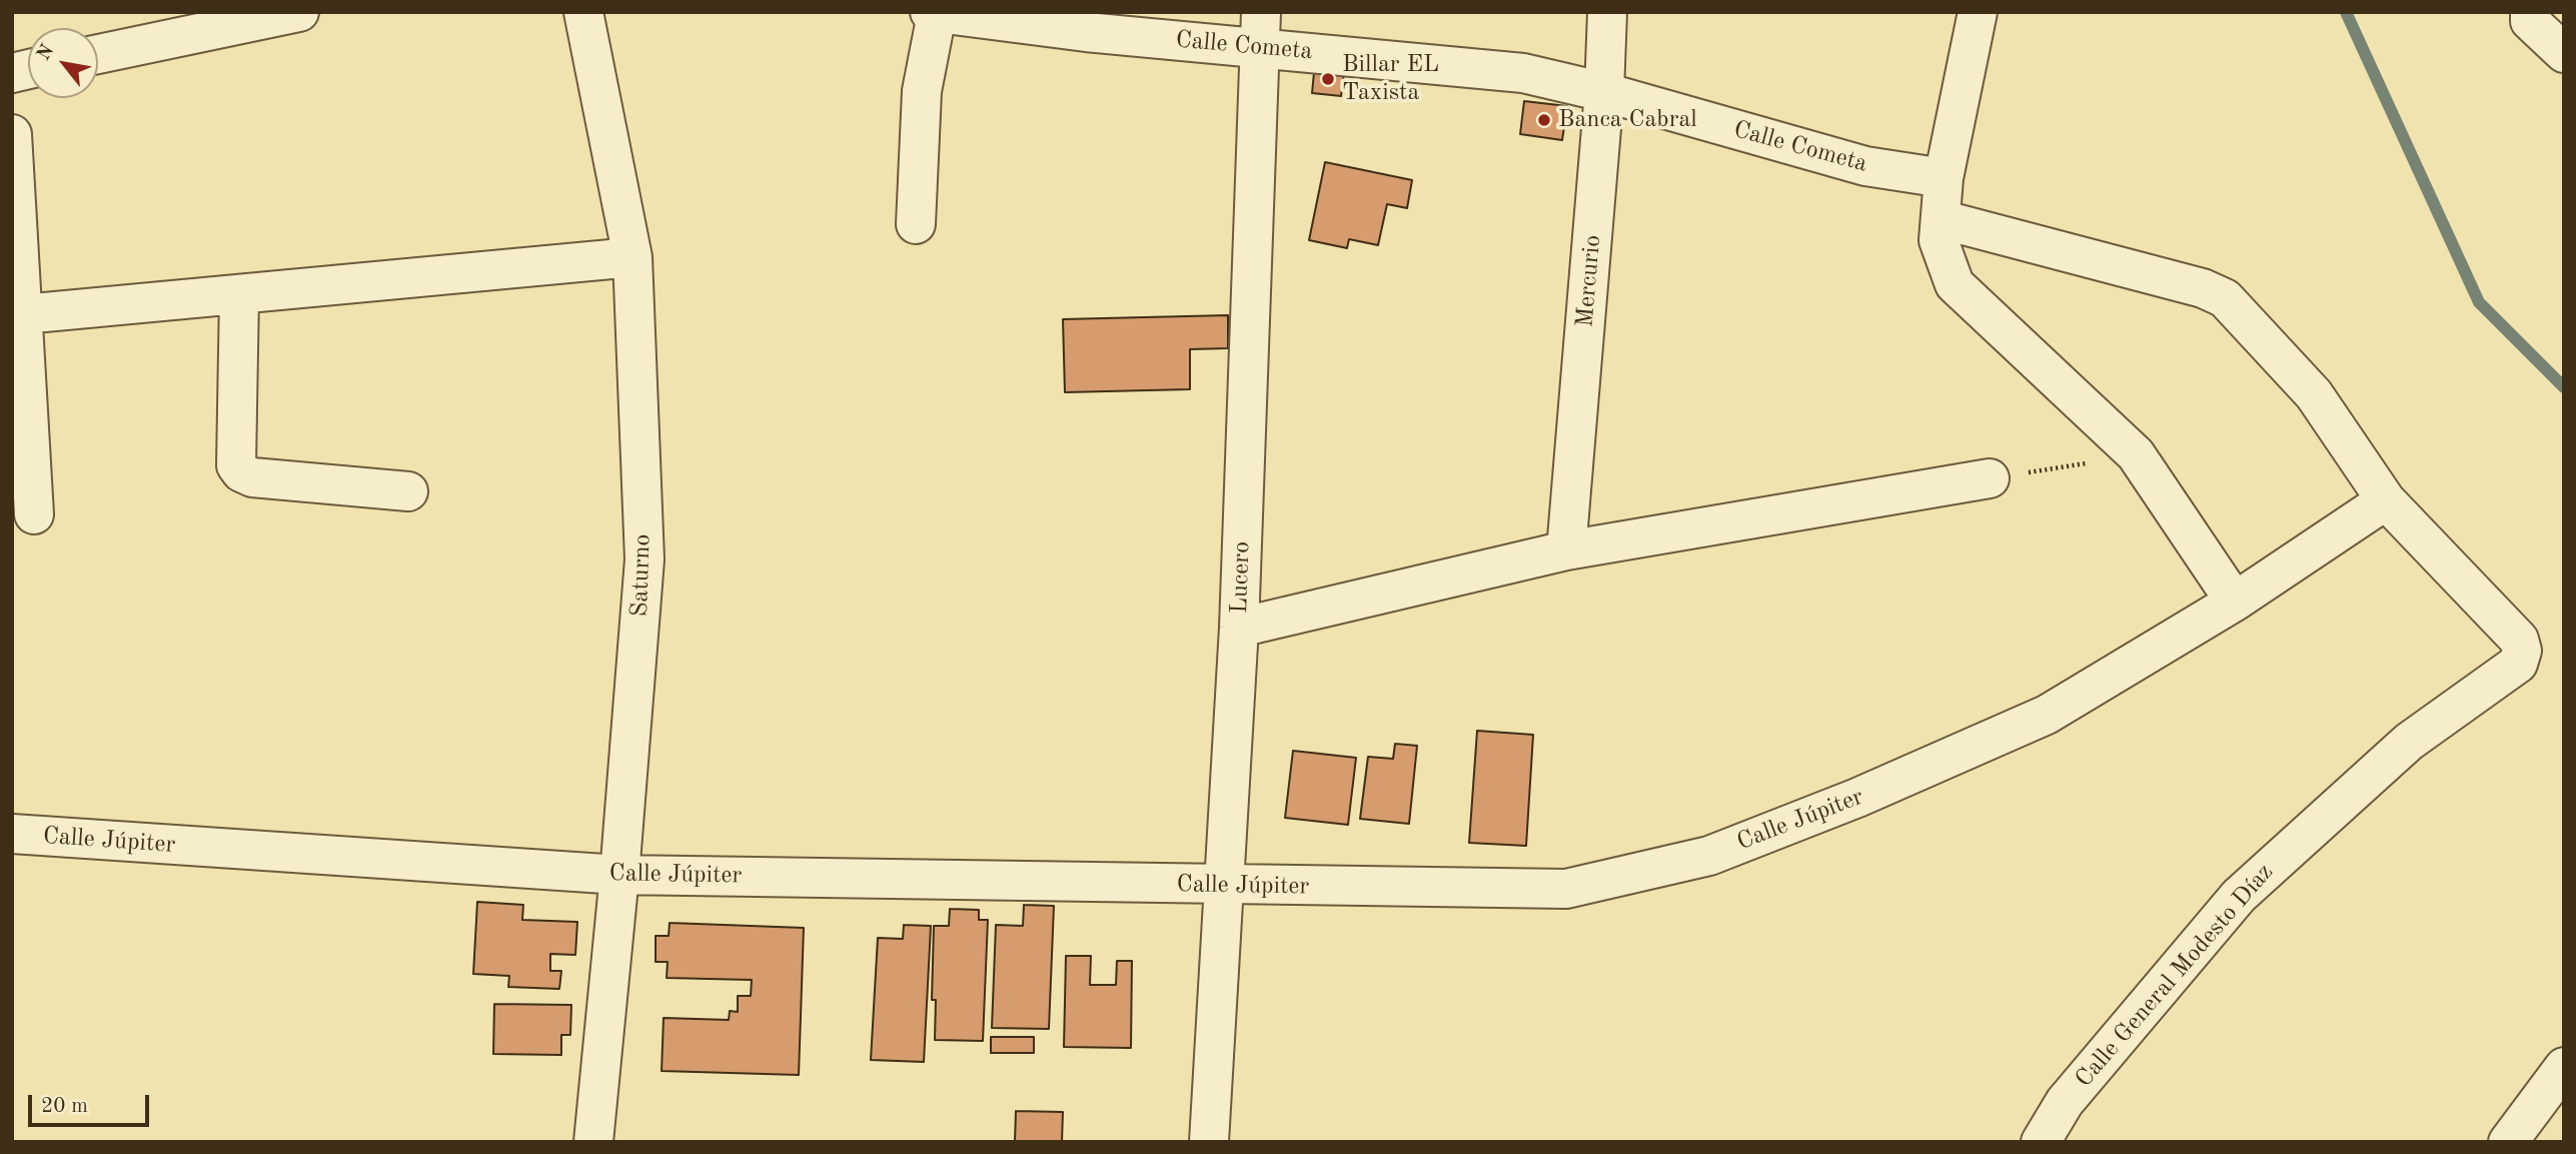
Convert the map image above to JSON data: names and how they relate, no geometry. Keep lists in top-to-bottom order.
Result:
{
  "streets": {
    "street": [
      "Calle Cometa",
      "Mercurio",
      "Saturno",
      "Lucero",
      "Calle Júpiter",
      "Calle General Modesto Díaz"
    ]
  },
  "crossings": [
    ["Calle Cometa", "Mercurio"],
    ["Calle Cometa", "Lucero"],
    ["Saturno", "Calle Júpiter"],
    ["Lucero", "Calle Júpiter"],
    ["Calle Júpiter", "Calle General Modesto Díaz"]
  ],
  "places": ["Billar EL Taxista", "Banca Cabral"],
  "scale_bar": "20 m",
  "north": "top left"
}
